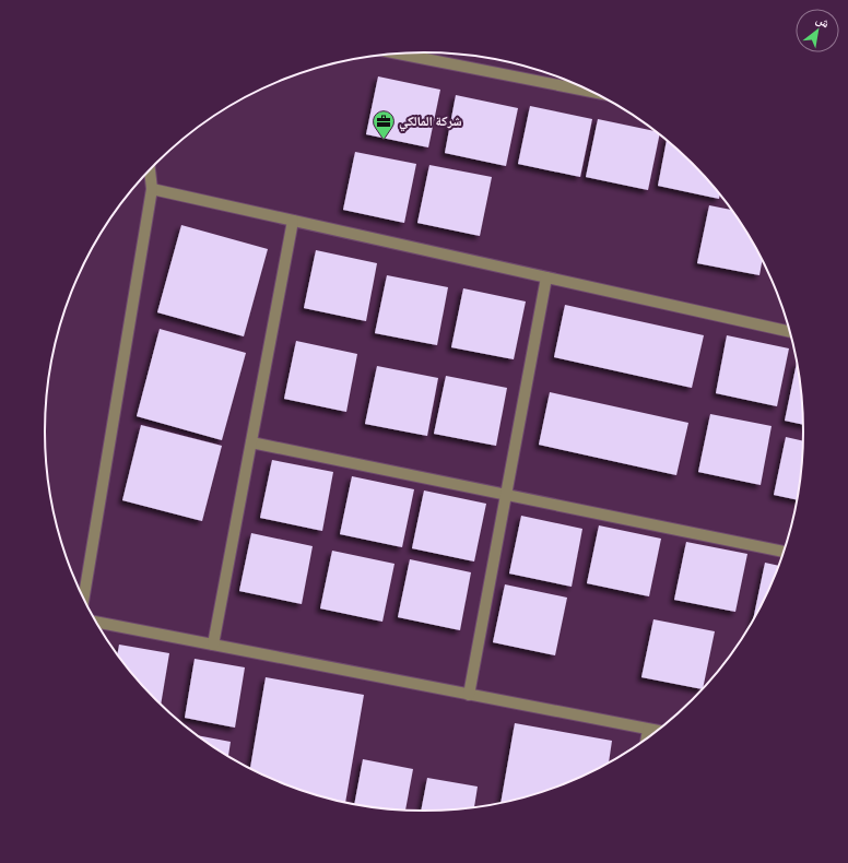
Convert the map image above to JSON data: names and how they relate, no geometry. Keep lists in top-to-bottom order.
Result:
{
  "places": {
    "office": ["شركة المالكي"]
  },
  "north": "top right"
}
